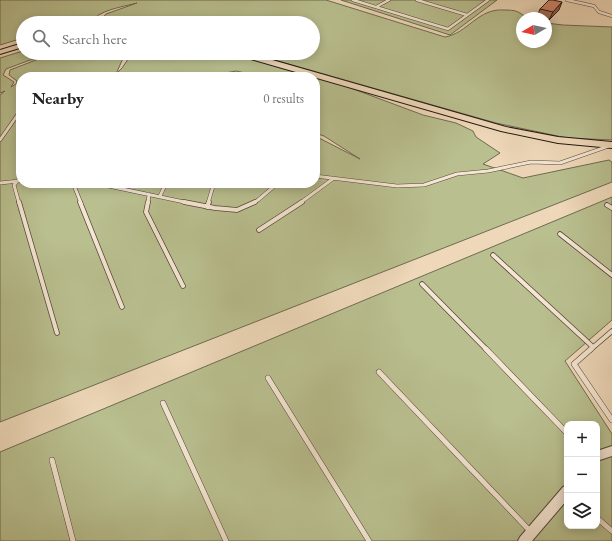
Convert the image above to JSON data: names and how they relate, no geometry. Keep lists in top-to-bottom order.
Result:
{
  "north": "left",
  "page": {
    "search": "Search here",
    "heading": ["Nearby", "0 results"],
    "map_buttons": ["+", "−"]
  }
}
